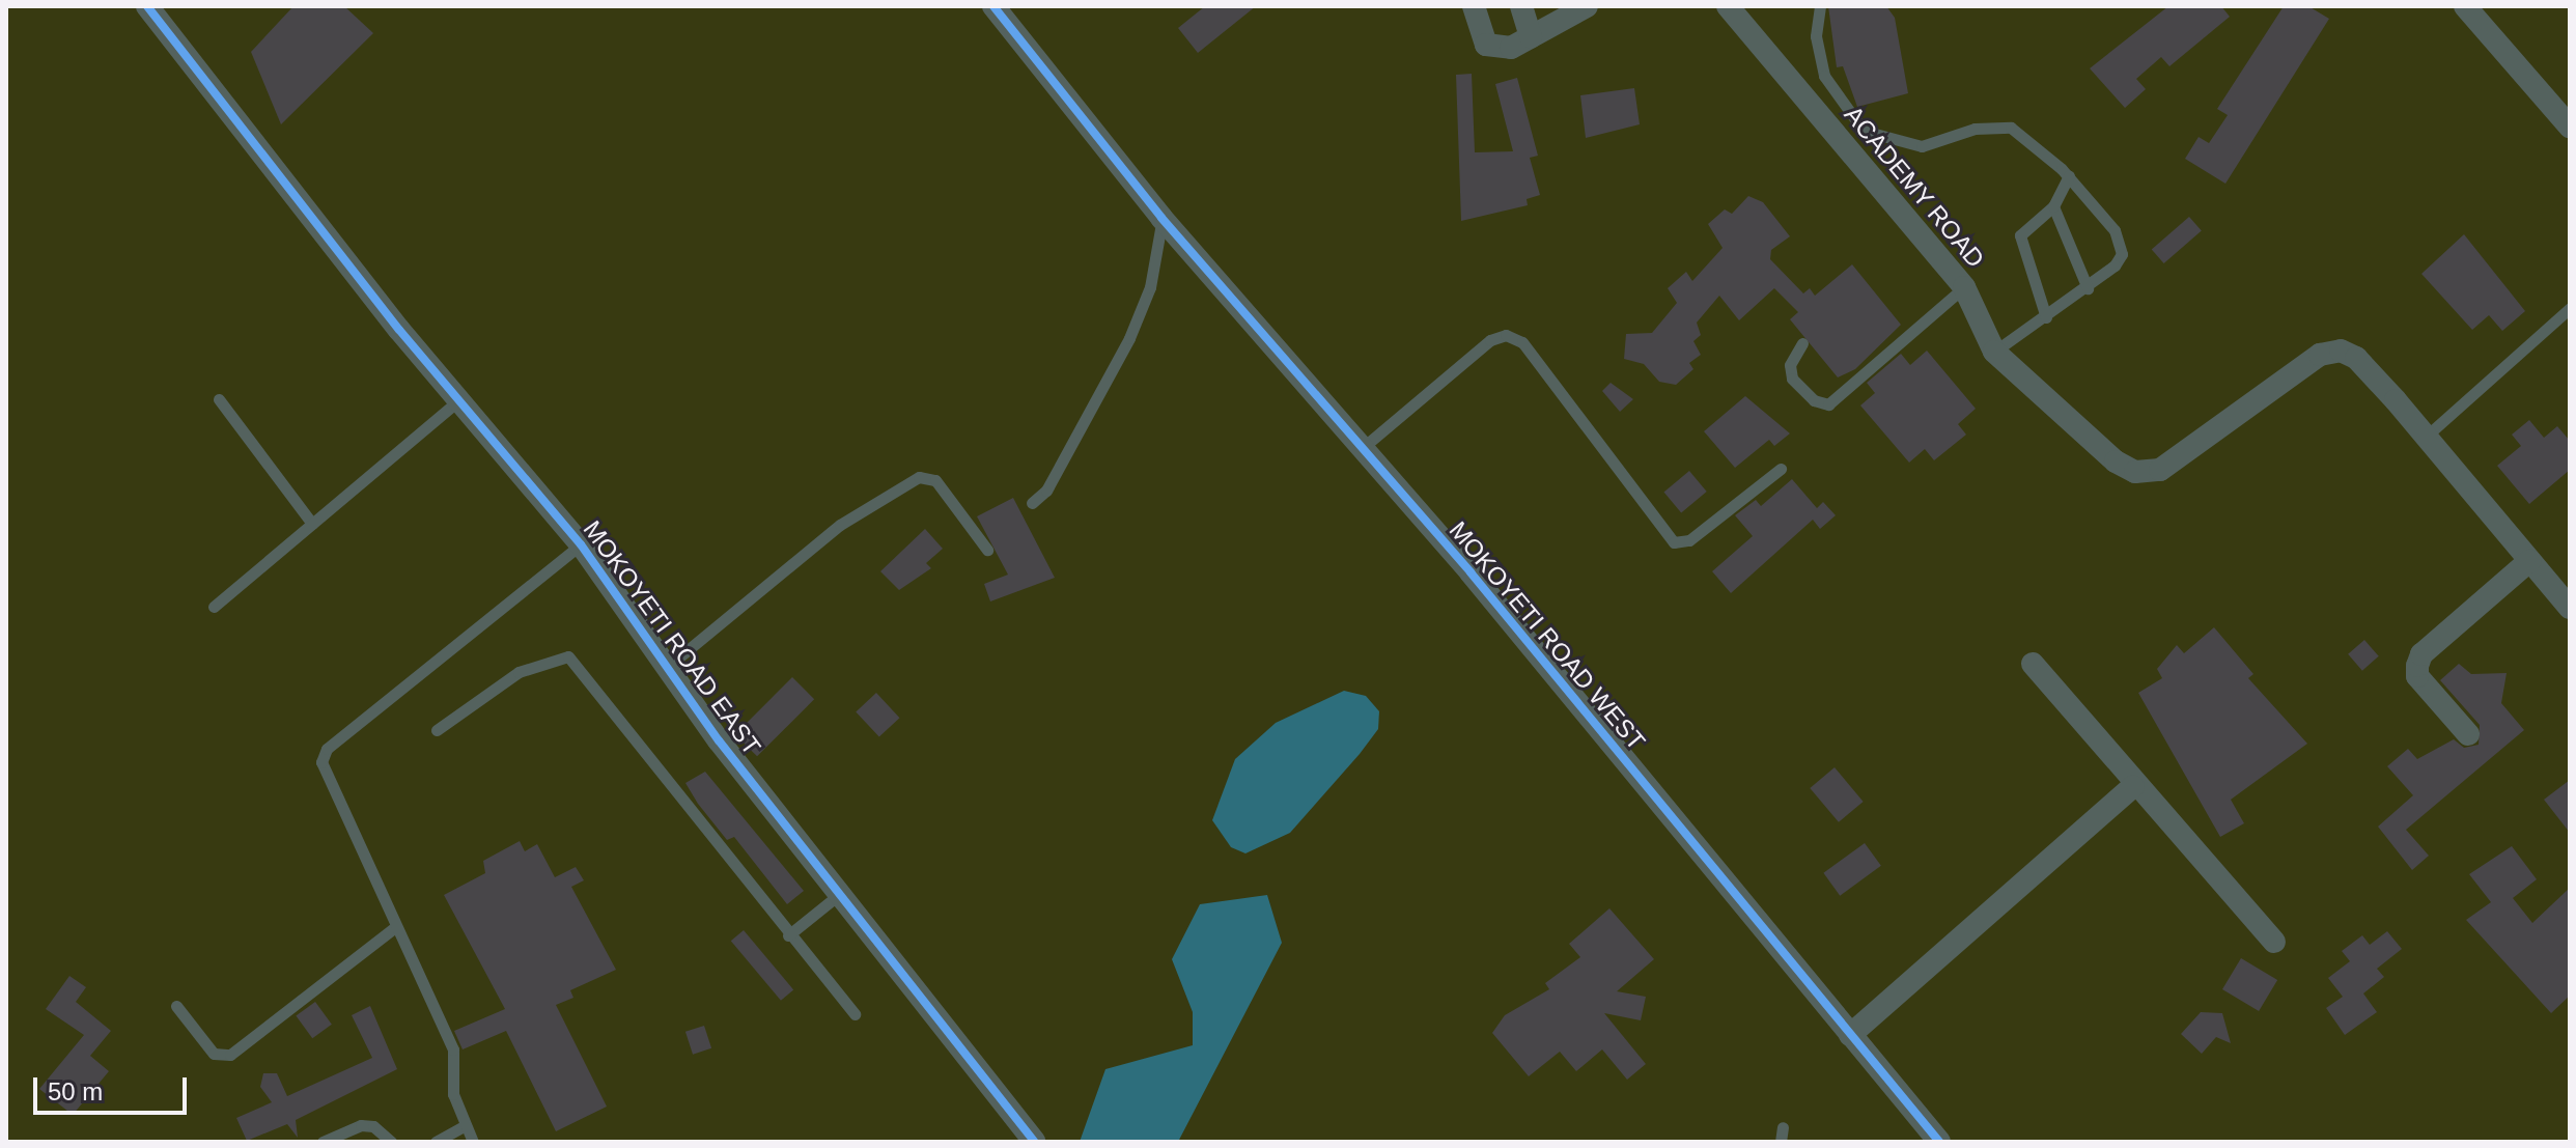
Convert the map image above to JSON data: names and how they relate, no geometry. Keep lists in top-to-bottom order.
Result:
{
  "streets": {
    "street": ["ACADEMY ROAD", "MOKOYETI ROAD WEST", "MOKOYETI ROAD EAST"]
  },
  "scale_bar": "50 m"
}
